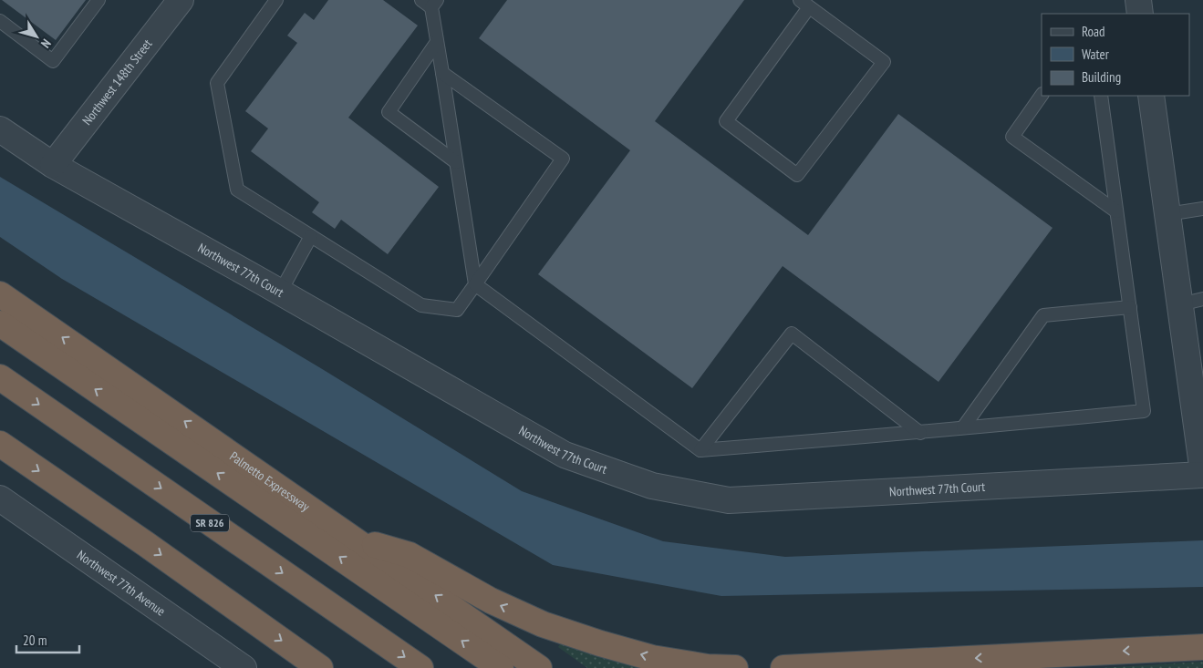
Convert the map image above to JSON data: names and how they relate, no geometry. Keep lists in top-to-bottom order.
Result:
{
  "streets": {
    "highway": ["Palmetto Expressway", "SR 826"],
    "street": ["Northwest 148th Street", "Northwest 77th Court", "Northwest 77th Avenue"]
  },
  "crossings": [
    ["Northwest 148th Street", "Northwest 77th Court"]
  ],
  "legend": ["Road", "Water", "Building"],
  "scale_bar": "20 m",
  "north": "bottom right"
}
